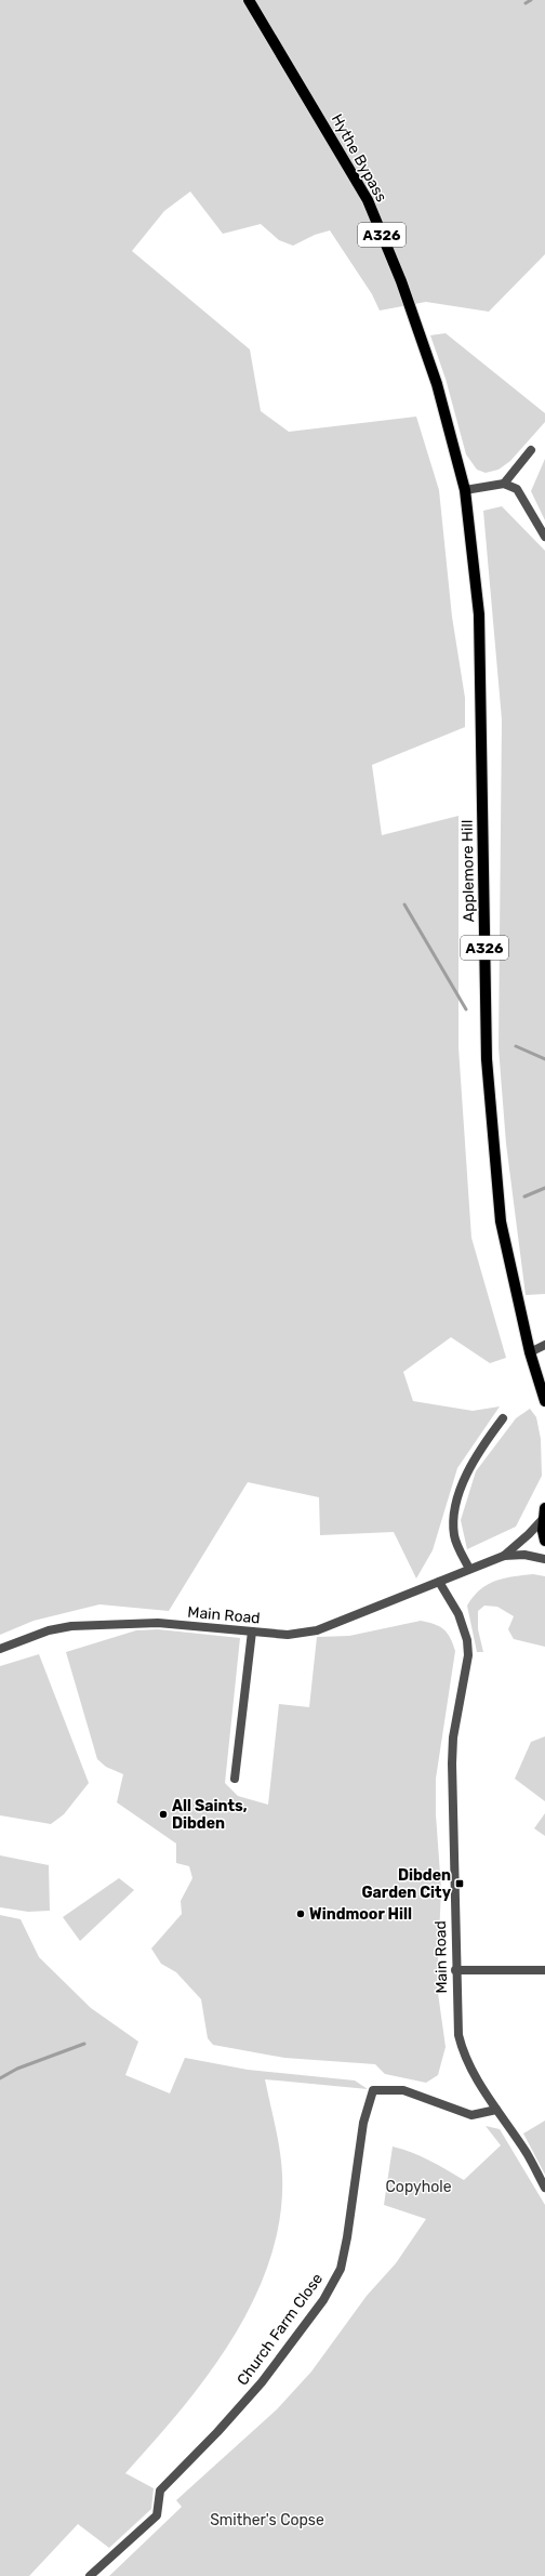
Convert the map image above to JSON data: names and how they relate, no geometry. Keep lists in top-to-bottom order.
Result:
{
  "streets": {
    "main road": ["Hythe Bypass", "A326", "Applemore Hill"],
    "street": ["Main Road", "Church Farm Close"]
  },
  "crossings": [
    ["Hythe Bypass", "Applemore Hill"],
    ["Main Road", "Church Farm Close"]
  ],
  "parks": ["Copyhole", "Smither's Copse"],
  "places": {
    "other": ["All Saints, Dibden", "Windmoor Hill"],
    "transit": ["Dibden Garden City"]
  }
}
